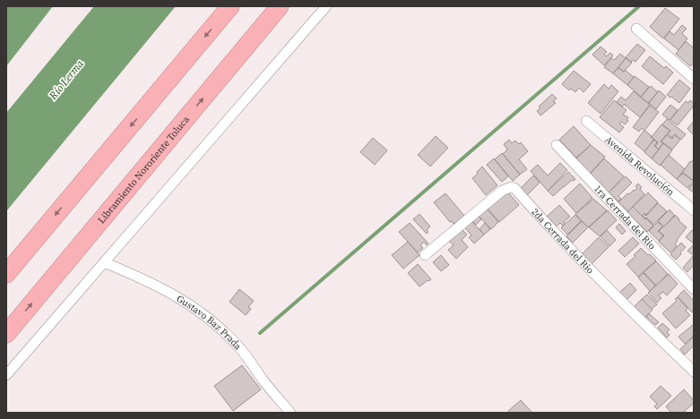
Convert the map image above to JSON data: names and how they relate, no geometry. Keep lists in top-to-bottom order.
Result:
{
  "streets": {
    "highway": ["Libramiento Nororiente Toluca"],
    "street": [
      "Avenida Revolución",
      "1ra Cerrada del Rio",
      "2da Cerrada del Rio",
      "Gustavo Baz Prada"
    ]
  },
  "water": ["Río Lerma"]
}
